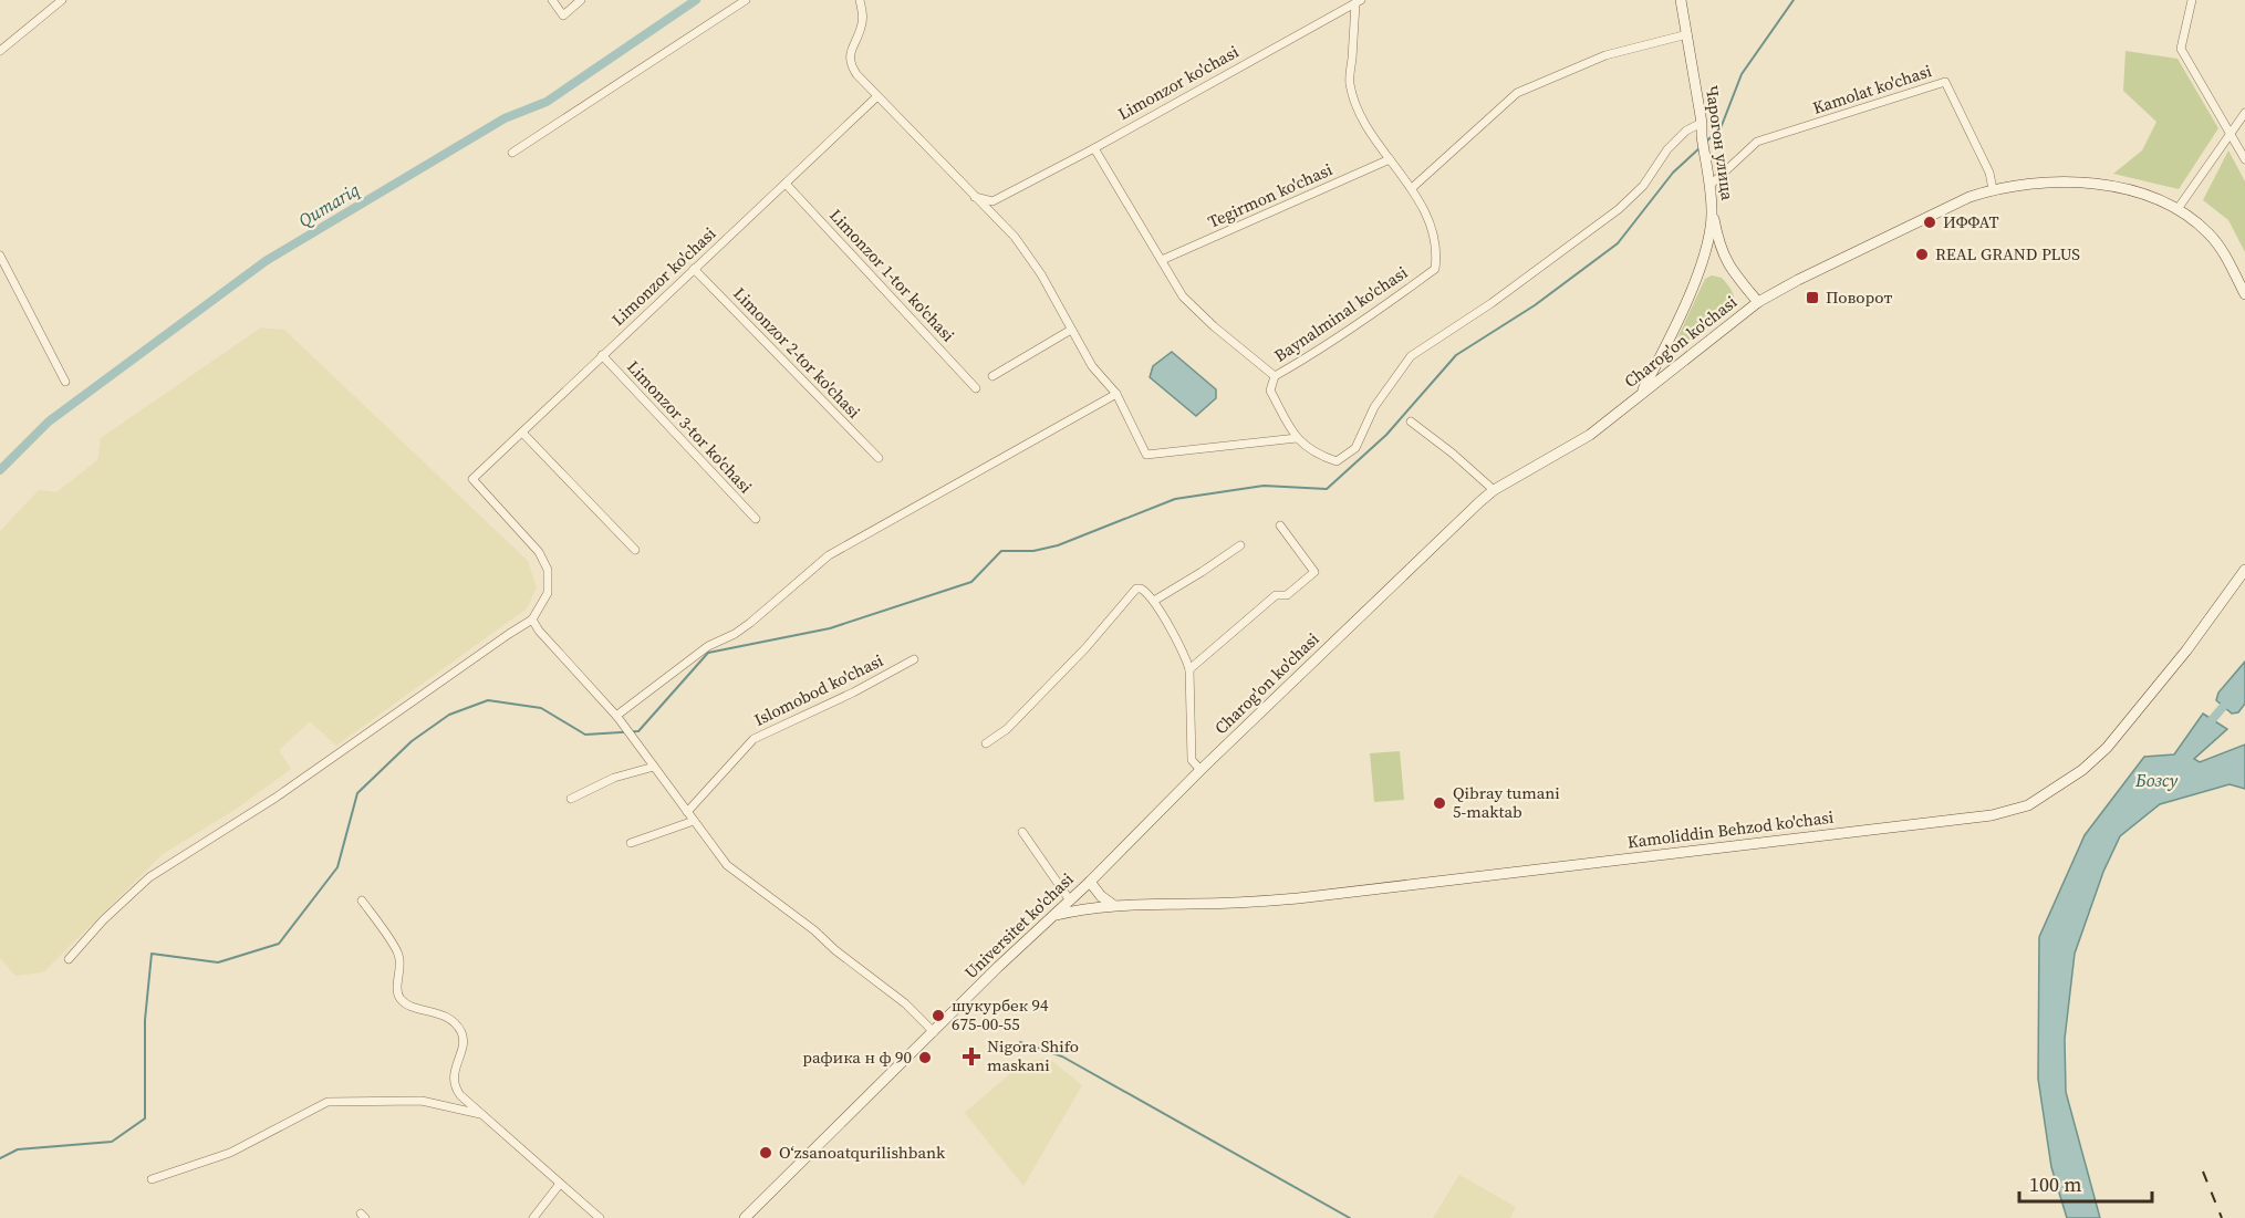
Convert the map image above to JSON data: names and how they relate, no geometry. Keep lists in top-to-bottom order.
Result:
{
  "streets": {
    "main road": [
      "Чарогон улица",
      "Charog'on ko'chasi",
      "Kamoliddin Behzod ko'chasi",
      "Universitet ko'chasi"
    ],
    "street": [
      "Limonzor ko'chasi",
      "Kamolat ko'chasi",
      "Tegirmon ko'chasi",
      "Limonzor 1-tor ko'chasi",
      "Baynalminal ko'chasi",
      "Limonzor 2-tor ko'chasi",
      "Limonzor 3-tor ko'chasi",
      "Islomobod ko'chasi"
    ]
  },
  "crossings": [
    ["Limonzor ko'chasi", "Limonzor 1-tor ko'chasi"],
    ["Limonzor ko'chasi", "Baynalminal ko'chasi"],
    ["Limonzor ko'chasi", "Limonzor 2-tor ko'chasi"],
    ["Limonzor ko'chasi", "Limonzor 3-tor ko'chasi"],
    ["Kamolat ko'chasi", "Чарогон улица"],
    ["Kamolat ko'chasi", "Charog'on ko'chasi"],
    ["Чарогон улица", "Baynalminal ko'chasi"],
    ["Чарогон улица", "Charog'on ko'chasi"],
    ["Tegirmon ko'chasi", "Baynalminal ko'chasi"],
    ["Charog'on ko'chasi", "Universitet ko'chasi"],
    ["Kamoliddin Behzod ko'chasi", "Universitet ko'chasi"]
  ],
  "water": ["Qumariq", "Бозсу"],
  "places": {
    "other": [
      "ИФФАТ",
      "REAL GRAND PLUS",
      "Qibray tumani 5-maktab",
      "шукурбек 94 675-00-55",
      "рафика н ф 90",
      "Oʻzsanoatqurilishbank"
    ],
    "transit": ["Поворот"],
    "health": ["Nigora Shifo maskani"]
  },
  "scale_bar": "100 m"
}
